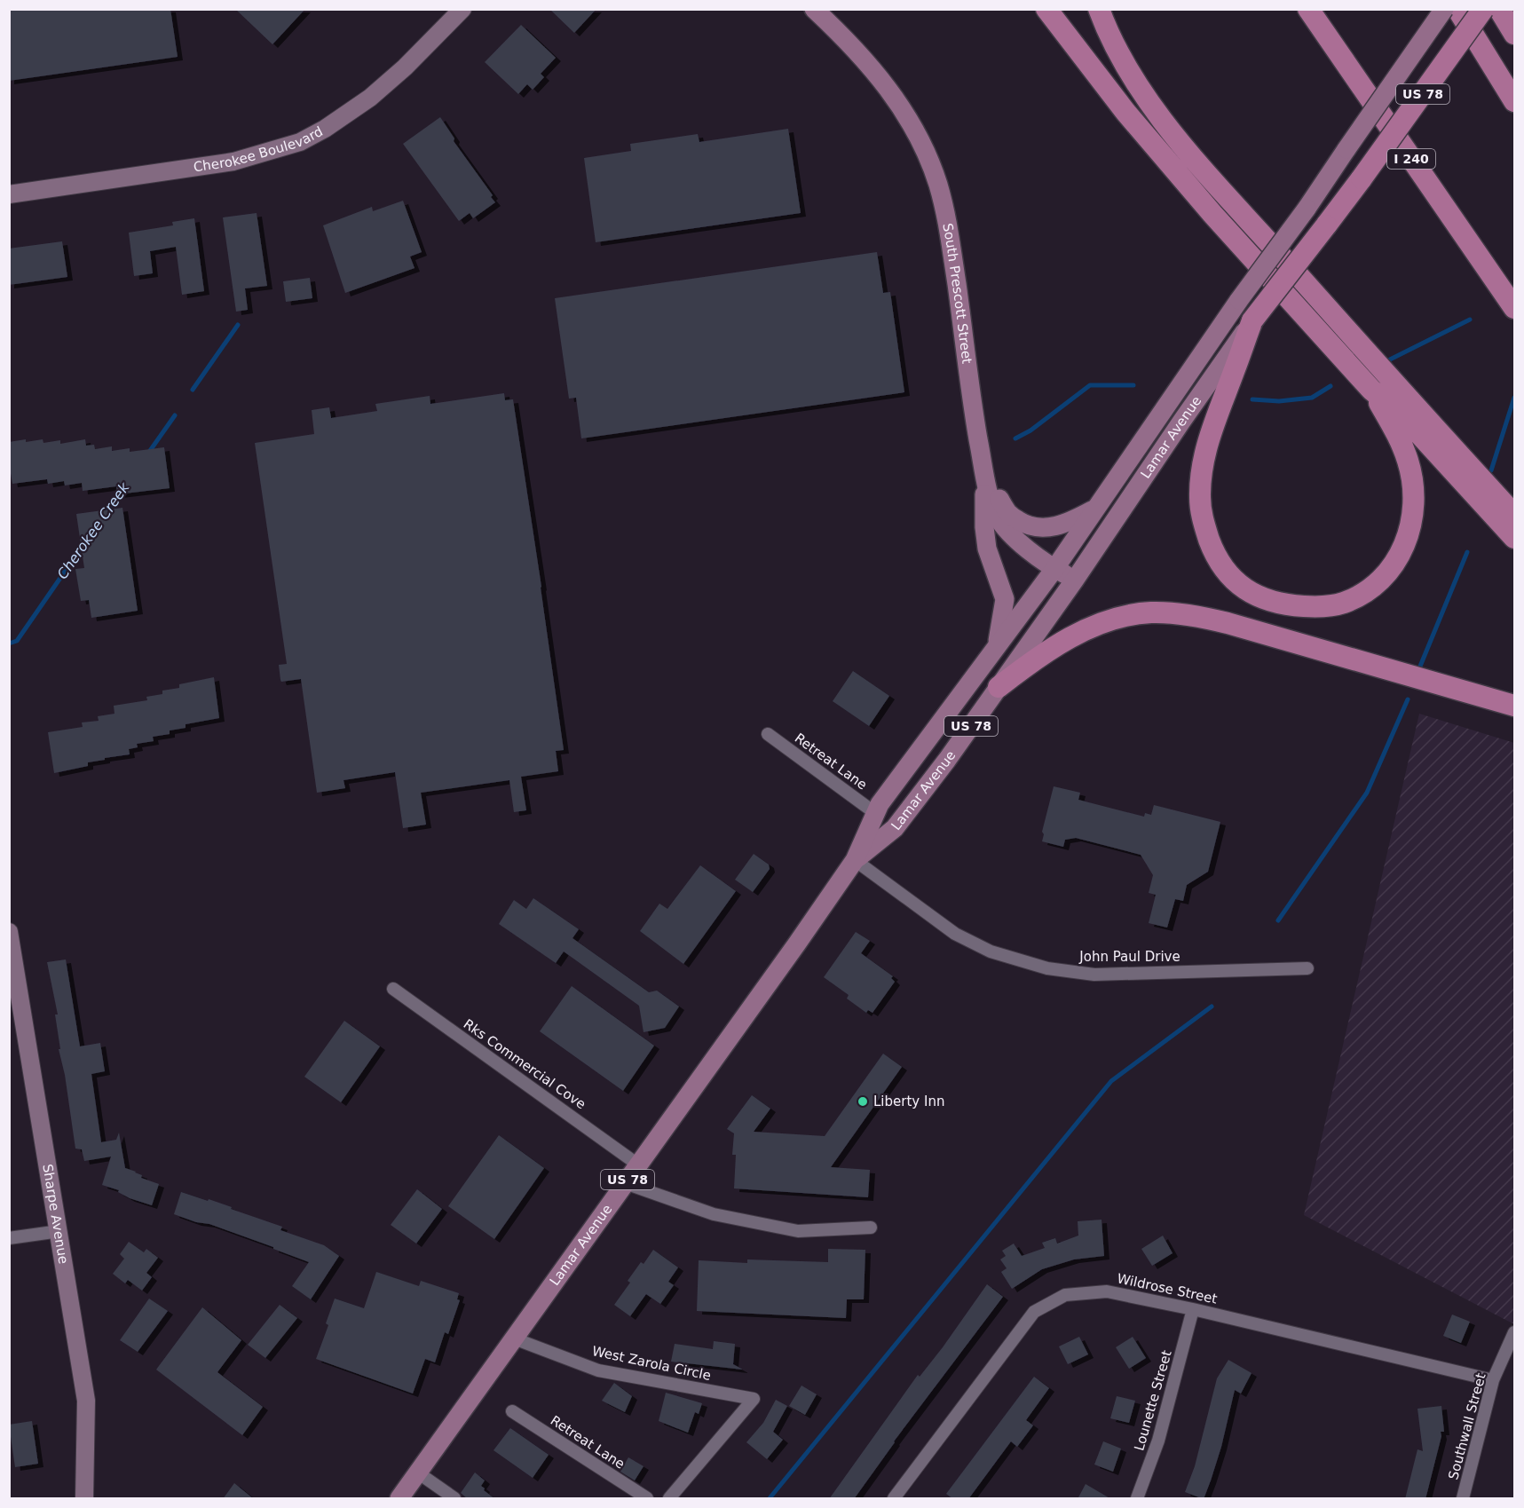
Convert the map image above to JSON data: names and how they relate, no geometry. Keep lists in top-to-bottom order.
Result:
{
  "streets": {
    "highway": ["US 78", "I 240", "Lamar Avenue"],
    "main road": ["South Prescott Street"],
    "street": [
      "Cherokee Boulevard",
      "Retreat Lane",
      "John Paul Drive",
      "Rks Commercial Cove",
      "Sharpe Avenue",
      "Wildrose Street",
      "West Zarola Circle",
      "Lounette Street",
      "Southwall Street"
    ]
  },
  "crossings": [
    ["South Prescott Street", "Lamar Avenue"],
    ["Lamar Avenue", "Retreat Lane"],
    ["Lamar Avenue", "John Paul Drive"],
    ["Lamar Avenue", "Rks Commercial Cove"],
    ["Lamar Avenue", "West Zarola Circle"],
    ["Wildrose Street", "Lounette Street"],
    ["Wildrose Street", "Southwall Street"]
  ],
  "water": ["Cherokee Creek"],
  "places": ["Liberty Inn"]
}
